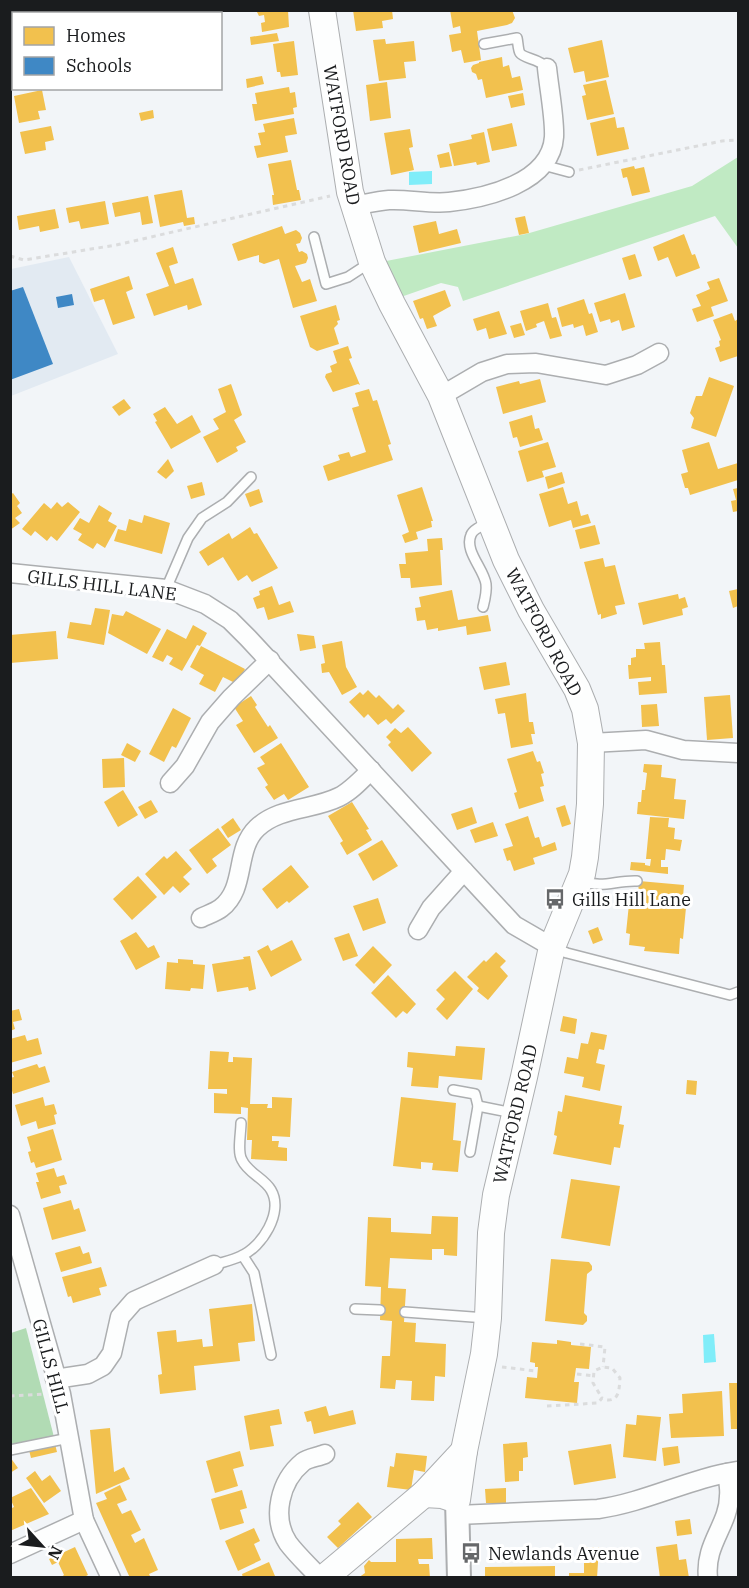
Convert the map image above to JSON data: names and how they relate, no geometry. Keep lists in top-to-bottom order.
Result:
{
  "streets": {
    "main road": ["WATFORD ROAD"],
    "street": ["GILLS HILL LANE", "GILLS HILL"]
  },
  "crossings": [
    ["WATFORD ROAD", "GILLS HILL LANE"]
  ],
  "places": {
    "bus stop": ["Gills Hill Lane", "Newlands Avenue"]
  },
  "legend": ["Homes", "Schools"],
  "north": "bottom right"
}
